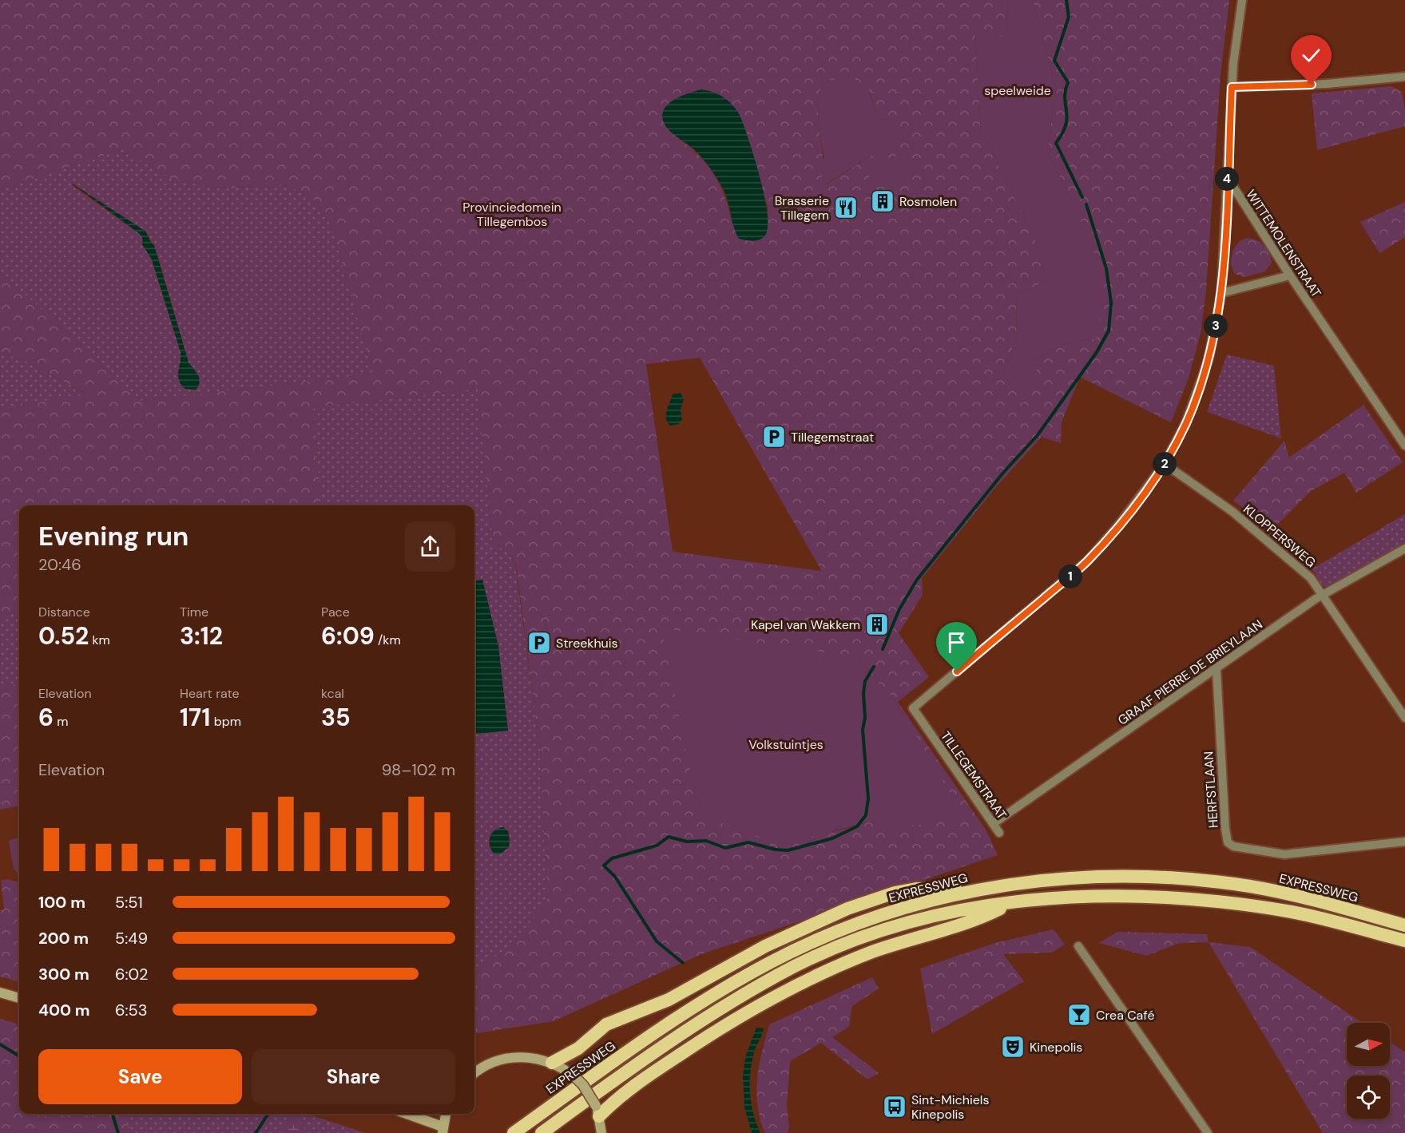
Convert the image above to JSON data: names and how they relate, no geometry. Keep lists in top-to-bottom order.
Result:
{
  "streets": {
    "highway": ["EXPRESSWEG"],
    "street": [
      "WITTEMOLENSTRAAT",
      "KLOPPERSWEG",
      "GRAAF PIERRE DE BRIEYLAAN",
      "TILLEGEMSTRAAT",
      "HERFSTLAAN"
    ]
  },
  "crossings": [
    ["KLOPPERSWEG", "GRAAF PIERRE DE BRIEYLAAN"],
    ["KLOPPERSWEG", "TILLEGEMSTRAAT"],
    ["GRAAF PIERRE DE BRIEYLAAN", "TILLEGEMSTRAAT"],
    ["GRAAF PIERRE DE BRIEYLAAN", "HERFSTLAAN"]
  ],
  "parks": ["speelweide", "Provinciedomein Tillegembos", "Volkstuintjes"],
  "places": {
    "building": ["Rosmolen", "Kapel van Wakkem"],
    "restaurant": ["Brasserie Tillegem"],
    "parking": ["Tillegemstraat", "Streekhuis"],
    "bar": ["Crea Café"],
    "theatre": ["Kinepolis"],
    "bus stop": ["Sint-Michiels Kinepolis"]
  },
  "north": "right",
  "page": {
    "pins": [
      "4",
      "3",
      "2",
      "1"
    ],
    "heading": ["Evening run", "20:46"],
    "stats": [
      ["Distance", "0.52 km"],
      ["Time", "3:12"],
      ["Pace", "6:09 /km"],
      ["Elevation", "6 m"],
      ["Heart rate", "171 bpm"],
      ["kcal", "35"]
    ],
    "chart": ["Elevation", "98–102 m"],
    "list": [
      {
        "name": "100 m",
        "note": "5:51"
      },
      {
        "name": "200 m",
        "note": "5:49"
      },
      {
        "name": "300 m",
        "note": "6:02"
      },
      {
        "name": "400 m",
        "note": "6:53"
      }
    ],
    "buttons": ["Save", "Share"]
  }
}
